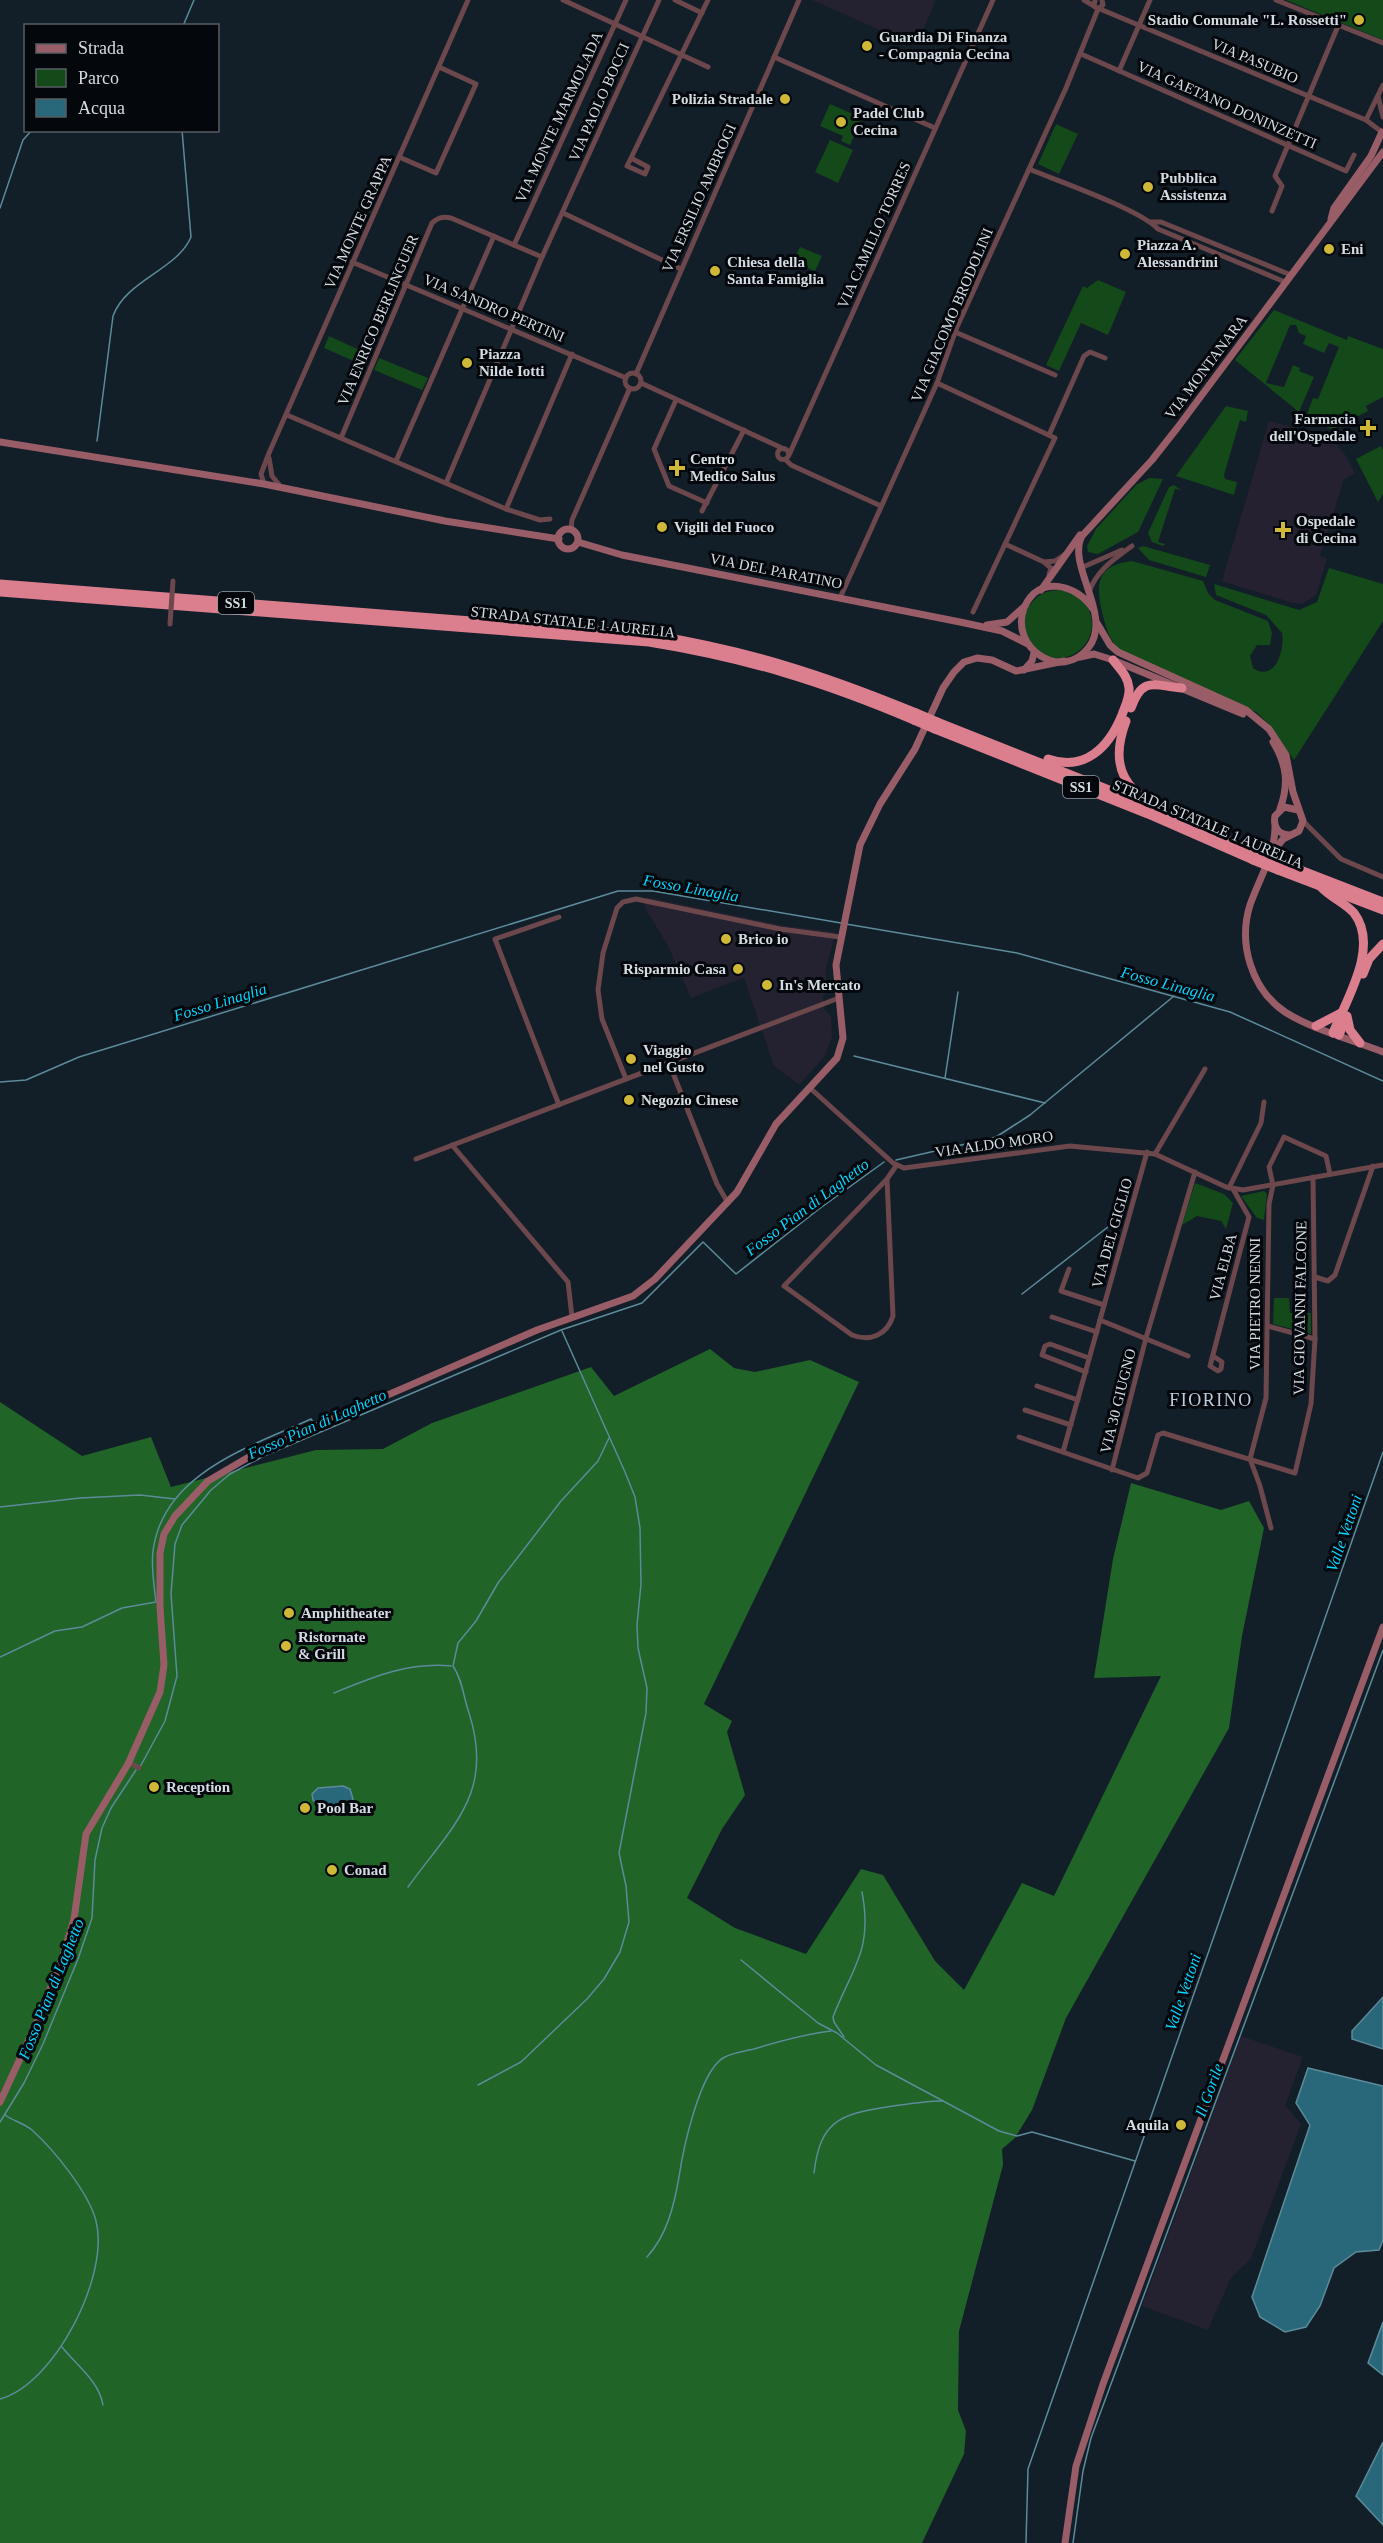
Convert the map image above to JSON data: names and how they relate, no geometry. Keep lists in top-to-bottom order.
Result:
{
  "streets": {
    "highway": ["SS1", "STRADA STATALE 1 AURELIA"],
    "main road": ["VIA MONTANARA", "VIA DEL PARATINO"],
    "street": [
      "VIA PASUBIO",
      "VIA PAOLO BOCCI",
      "VIA GAETANO DONINZETTI",
      "VIA MONTE MARMOLADA",
      "VIA ERSILIO AMBROGI",
      "VIA MONTE GRAPPA",
      "VIA CAMILLO TORRES",
      "VIA SANDRO PERTINI",
      "VIA GIACOMO BRODOLINI",
      "VIA ENRICO BERLINGUER",
      "VIA ALDO MORO",
      "VIA DEL GIGLIO",
      "VIA ELBA",
      "VIA PIETRO NENNI",
      "VIA GIOVANNI FALCONE",
      "VIA 30 GIUGNO"
    ]
  },
  "crossings": [
    ["VIA PASUBIO", "VIA GIACOMO BRODOLINI"],
    ["VIA PASUBIO", "VIA MONTANARA"],
    ["VIA PAOLO BOCCI", "VIA SANDRO PERTINI"],
    ["VIA PAOLO BOCCI", "VIA ENRICO BERLINGUER"],
    ["VIA GAETANO DONINZETTI", "VIA GIACOMO BRODOLINI"],
    ["VIA MONTE MARMOLADA", "VIA ENRICO BERLINGUER"],
    ["VIA ERSILIO AMBROGI", "VIA SANDRO PERTINI"],
    ["VIA MONTE GRAPPA", "VIA SANDRO PERTINI"],
    ["VIA SANDRO PERTINI", "VIA ENRICO BERLINGUER"],
    ["VIA GIACOMO BRODOLINI", "VIA DEL PARATINO"],
    ["VIA ALDO MORO", "VIA DEL GIGLIO"],
    ["VIA ALDO MORO", "VIA ELBA"],
    ["VIA ALDO MORO", "VIA 30 GIUGNO"],
    ["VIA PIETRO NENNI", "VIA GIOVANNI FALCONE"]
  ],
  "districts": ["FIORINO"],
  "water": [
    "Fosso Linaglia",
    "Fosso Pian di Laghetto",
    "Valle Vettoni",
    "Il Gorile"
  ],
  "places": {
    "other": [
      "Stadio Comunale \"L. Rossetti\"",
      "Guardia Di Finanza - Compagnia Cecina",
      "Polizia Stradale",
      "Padel Club Cecina",
      "Pubblica Assistenza",
      "Eni",
      "Piazza A. Alessandrini",
      "Chiesa della Santa Famiglia",
      "Piazza Nilde Iotti",
      "Vigili del Fuoco",
      "Brico io",
      "Risparmio Casa",
      "In's Mercato",
      "Viaggio nel Gusto",
      "Negozio Cinese",
      "Amphitheater",
      "Ristornate & Grill",
      "Reception",
      "Pool Bar",
      "Conad",
      "Aquila"
    ],
    "health": ["Farmacia dell'Ospedale", "Centro Medico Salus", "Ospedale di Cecina"]
  },
  "legend": ["Strada", "Parco", "Acqua"]
}
